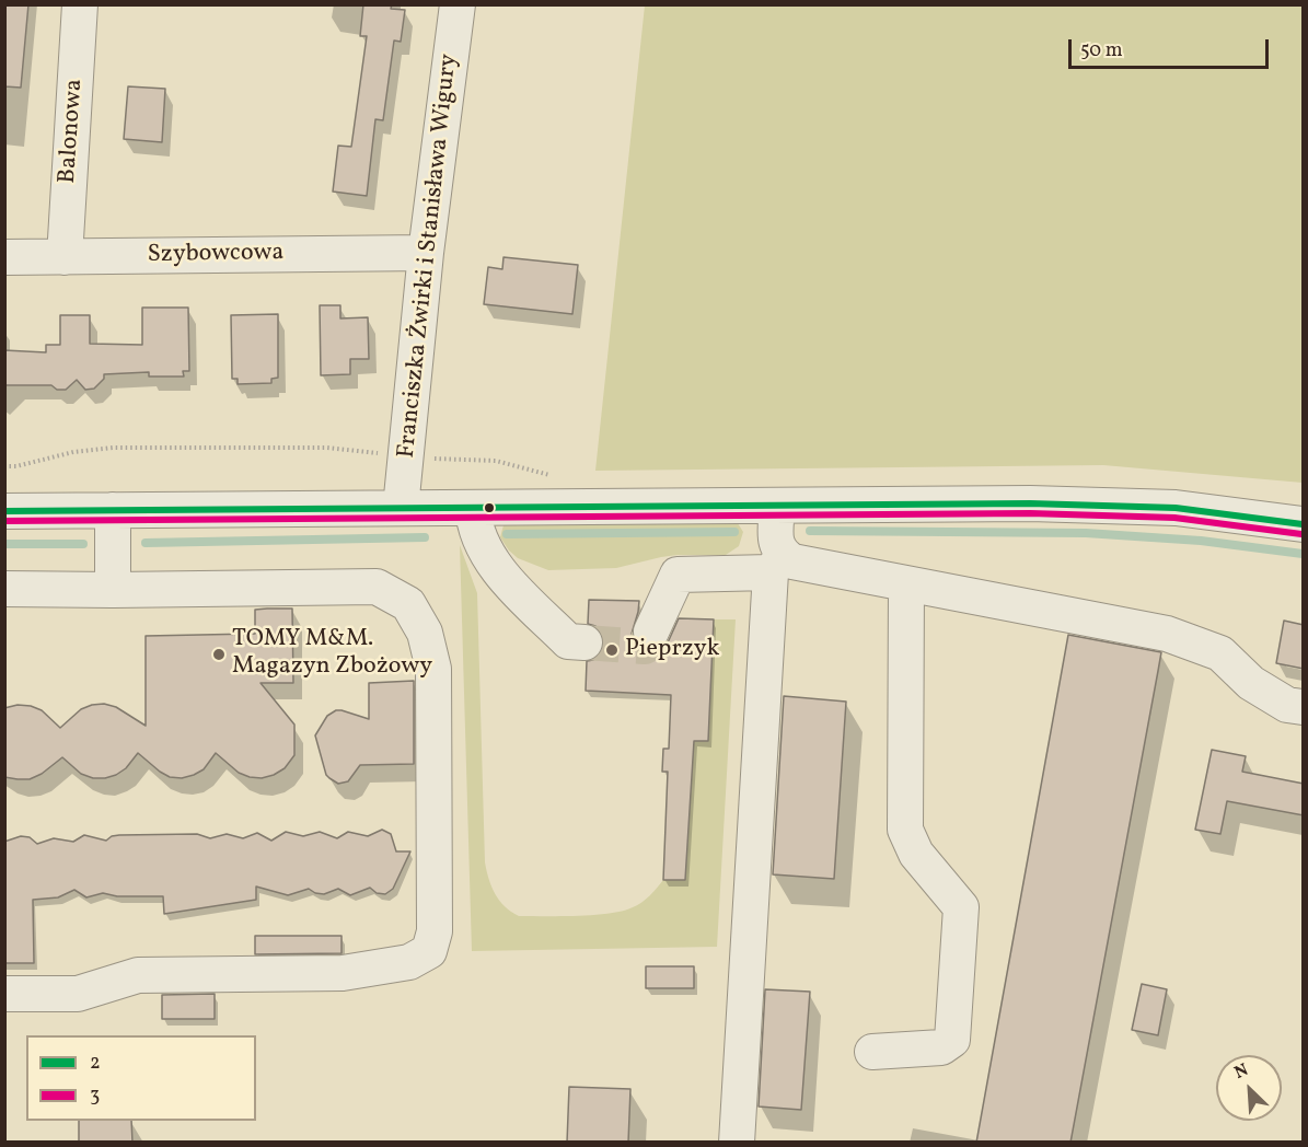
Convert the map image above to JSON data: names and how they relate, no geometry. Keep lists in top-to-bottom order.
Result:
{
  "streets": {
    "street": ["Balonowa", "Szybowcowa", "Franciszka Żwirki i Stanisława Wigury"]
  },
  "crossings": [
    ["Balonowa", "Szybowcowa"],
    ["Szybowcowa", "Franciszka Żwirki i Stanisława Wigury"]
  ],
  "places": ["Pieprzyk", "TOMY M&M. Magazyn Zbożowy"],
  "lines": ["transit line 2", "transit line 3"],
  "legend": ["2", "3"],
  "scale_bar": "50 m",
  "north": "top left"
}
